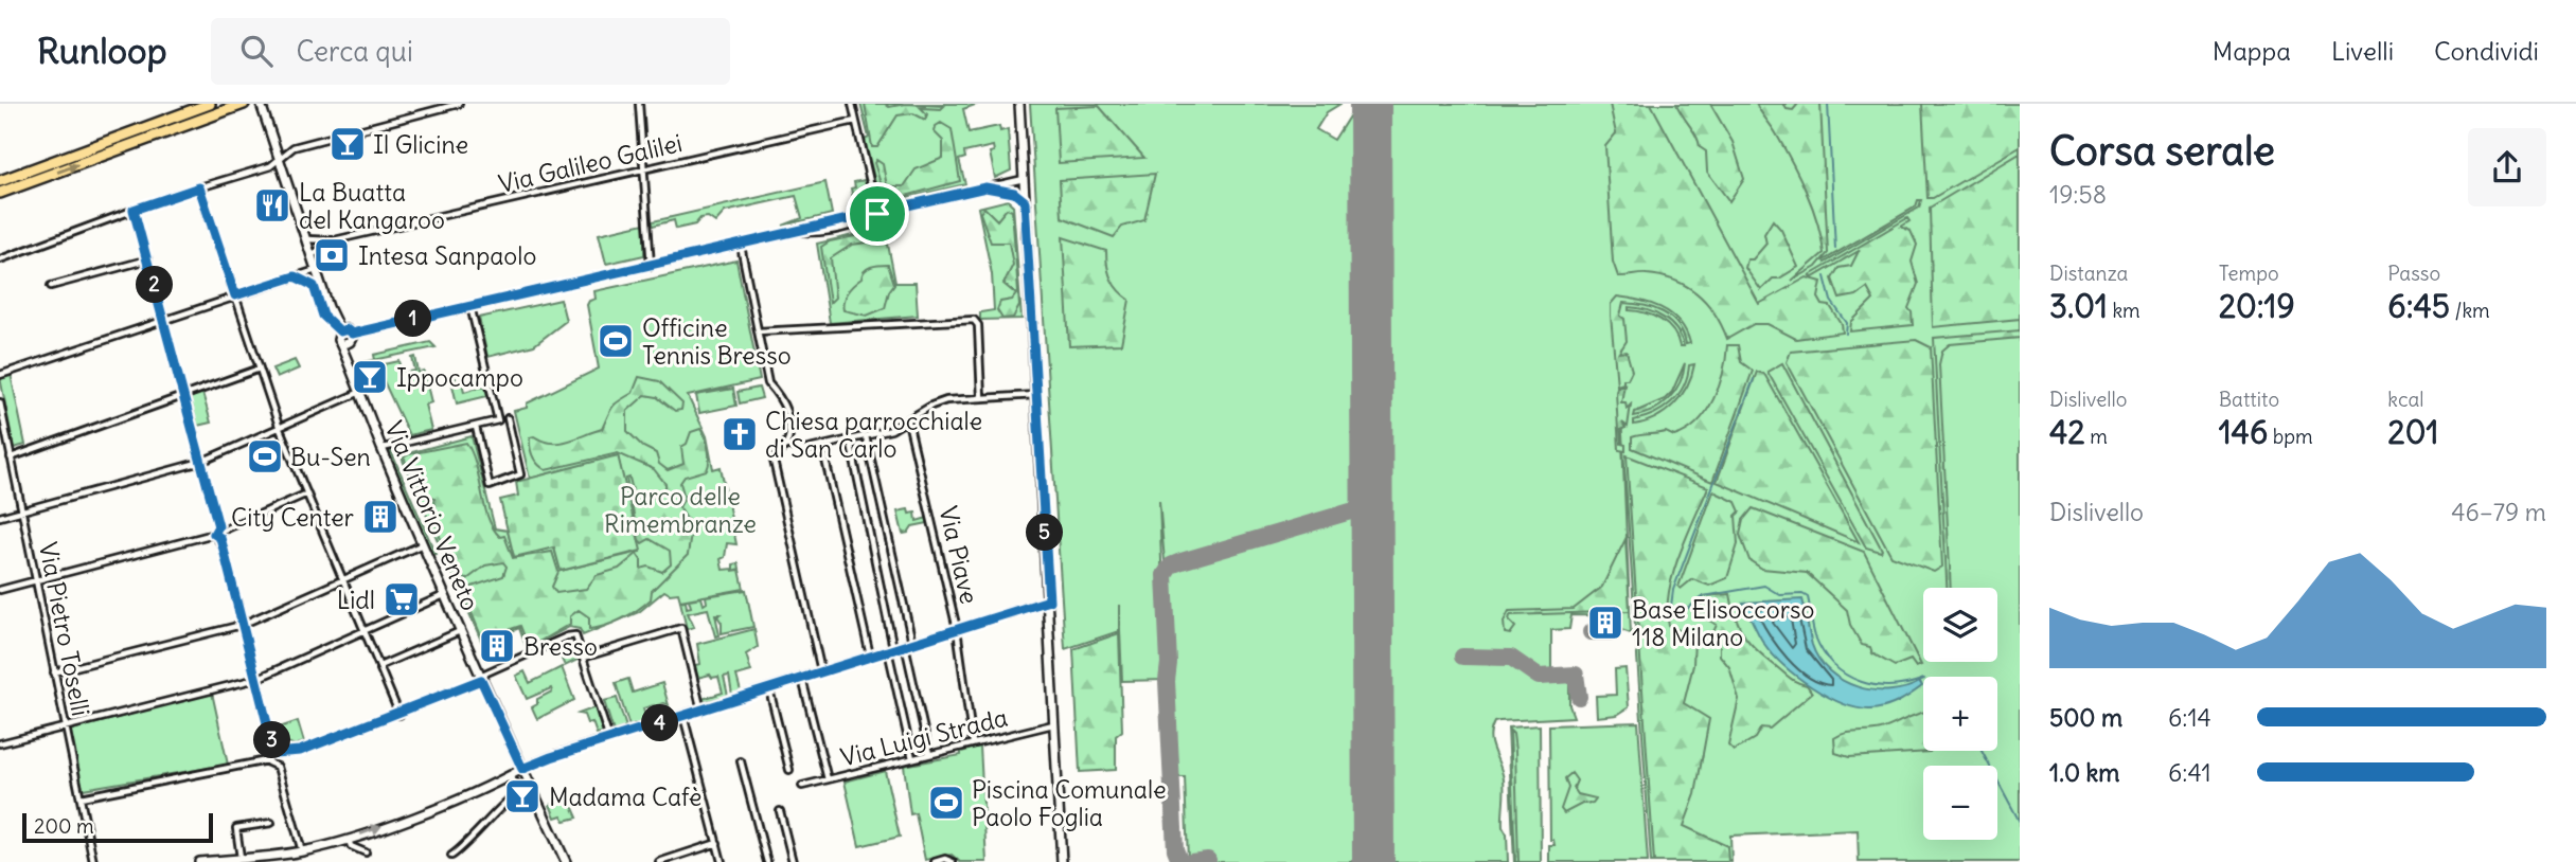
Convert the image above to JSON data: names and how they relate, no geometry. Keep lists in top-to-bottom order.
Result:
{
  "streets": {
    "street": [
      "Via Galileo Galilei",
      "Via Vittorio Veneto",
      "Via Piave",
      "Via Pietro Toselli",
      "Via Luigi Strada"
    ]
  },
  "crossings": [
    ["Via Piave", "Via Luigi Strada"]
  ],
  "parks": ["Parco delle Rimembranze"],
  "places": {
    "bar": ["Il Glicine", "Ippocampo", "Madama Cafè"],
    "restaurant": ["La Buatta del Kangaroo"],
    "bank": ["Intesa Sanpaolo"],
    "sports": ["Officine Tennis Bresso", "Bu-Sen", "Piscina Comunale Paolo Foglia"],
    "church": ["Chiesa parrocchiale di San Carlo"],
    "building": ["City Center", "Base Elisoccorso 118 Milano", "Bresso"],
    "supermarket": ["Lidl"]
  },
  "scale_bar": "200 m",
  "page": {
    "header": "Runloop",
    "search": "Cerca qui",
    "nav": ["Mappa", "Livelli", "Condividi"],
    "heading": ["Corsa serale", "19:58"],
    "stats": [
      ["Distanza", "3.01 km"],
      ["Tempo", "20:19"],
      ["Passo", "6:45 /km"],
      ["Dislivello", "42 m"],
      ["Battito", "146 bpm"],
      ["kcal", "201"]
    ],
    "pins": [
      "2",
      "1",
      "5",
      "4",
      "3"
    ],
    "chart": ["Dislivello", "46–79 m"],
    "map_buttons": ["+", "−"],
    "list": [
      {
        "name": "500 m",
        "note": "6:14"
      },
      {
        "name": "1.0 km",
        "note": "6:41"
      }
    ],
    "scale": "200 m"
  }
}
